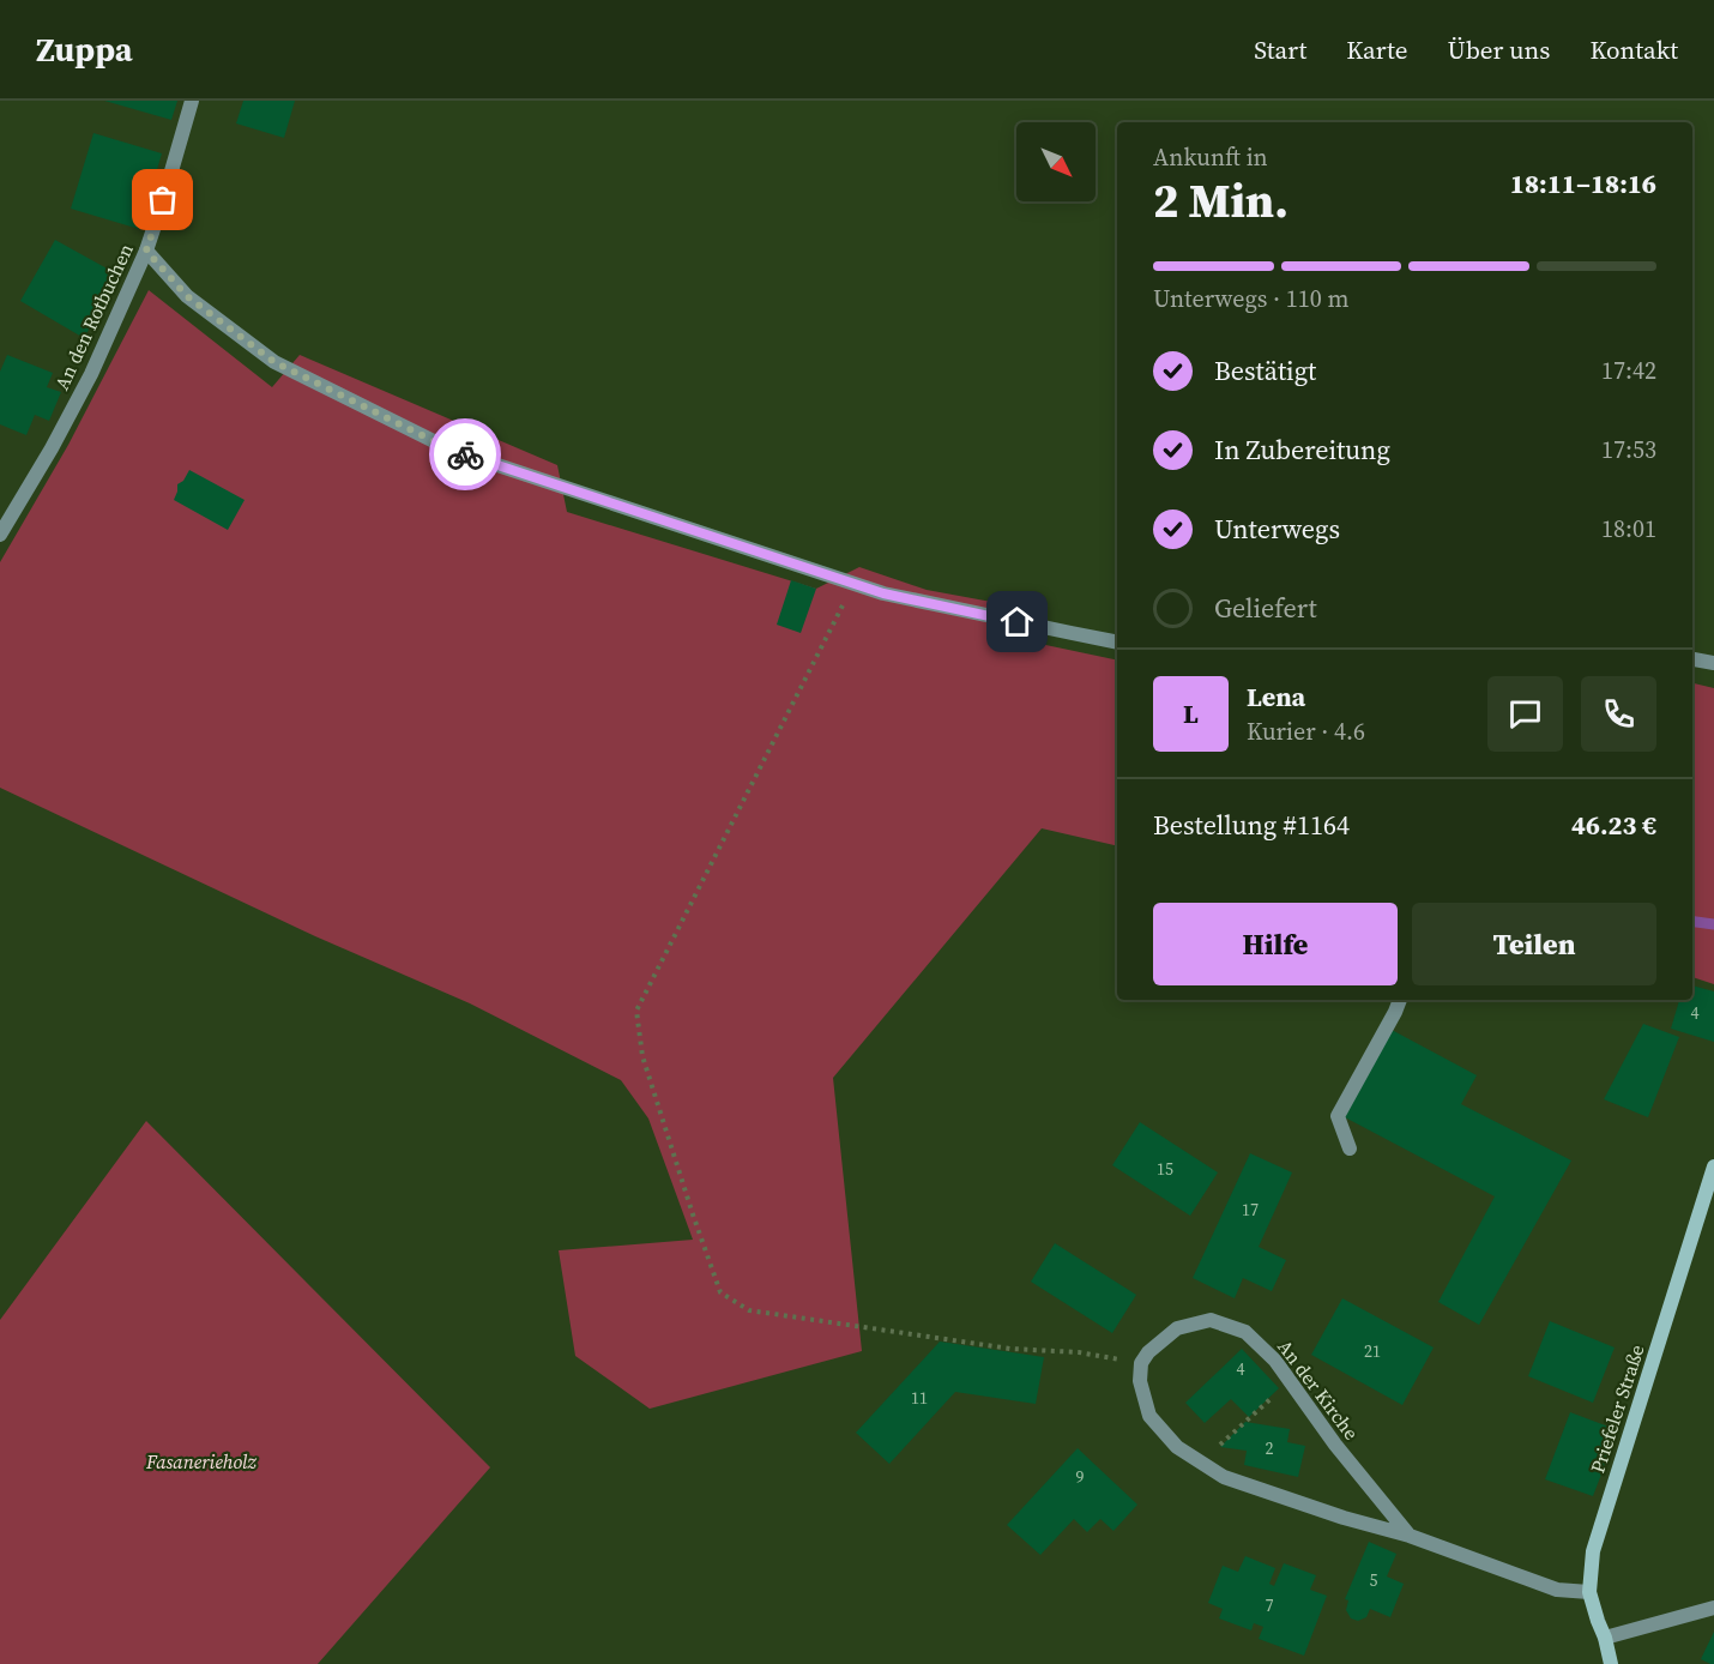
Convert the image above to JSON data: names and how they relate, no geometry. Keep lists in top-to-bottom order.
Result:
{
  "streets": {
    "street": ["An den Rotbuchen", "An der Kirche", "Priefeler Straße"]
  },
  "parks": ["Fasanerieholz"],
  "house_numbers": [
    "4",
    "15",
    "17",
    "21",
    "4",
    "11",
    "2",
    "9",
    "5",
    "7"
  ],
  "north": "bottom right",
  "page": {
    "header": "Zuppa",
    "nav": [
      "Start",
      "Karte",
      "Über uns",
      "Kontakt"
    ],
    "heading": ["2 Min.", "Ankunft in", "18:11–18:16"],
    "panel": [
      "Lena",
      "Kurier · 4.6",
      "Bestellung #1164",
      "46.23 €"
    ],
    "bar": "Unterwegs · 110 m",
    "list": [
      ["Bestätigt", "17:42"],
      ["In Zubereitung", "17:53"],
      ["Unterwegs", "18:01"],
      "Geliefert"
    ],
    "round": "L",
    "buttons": ["Hilfe", "Teilen"]
  }
}
